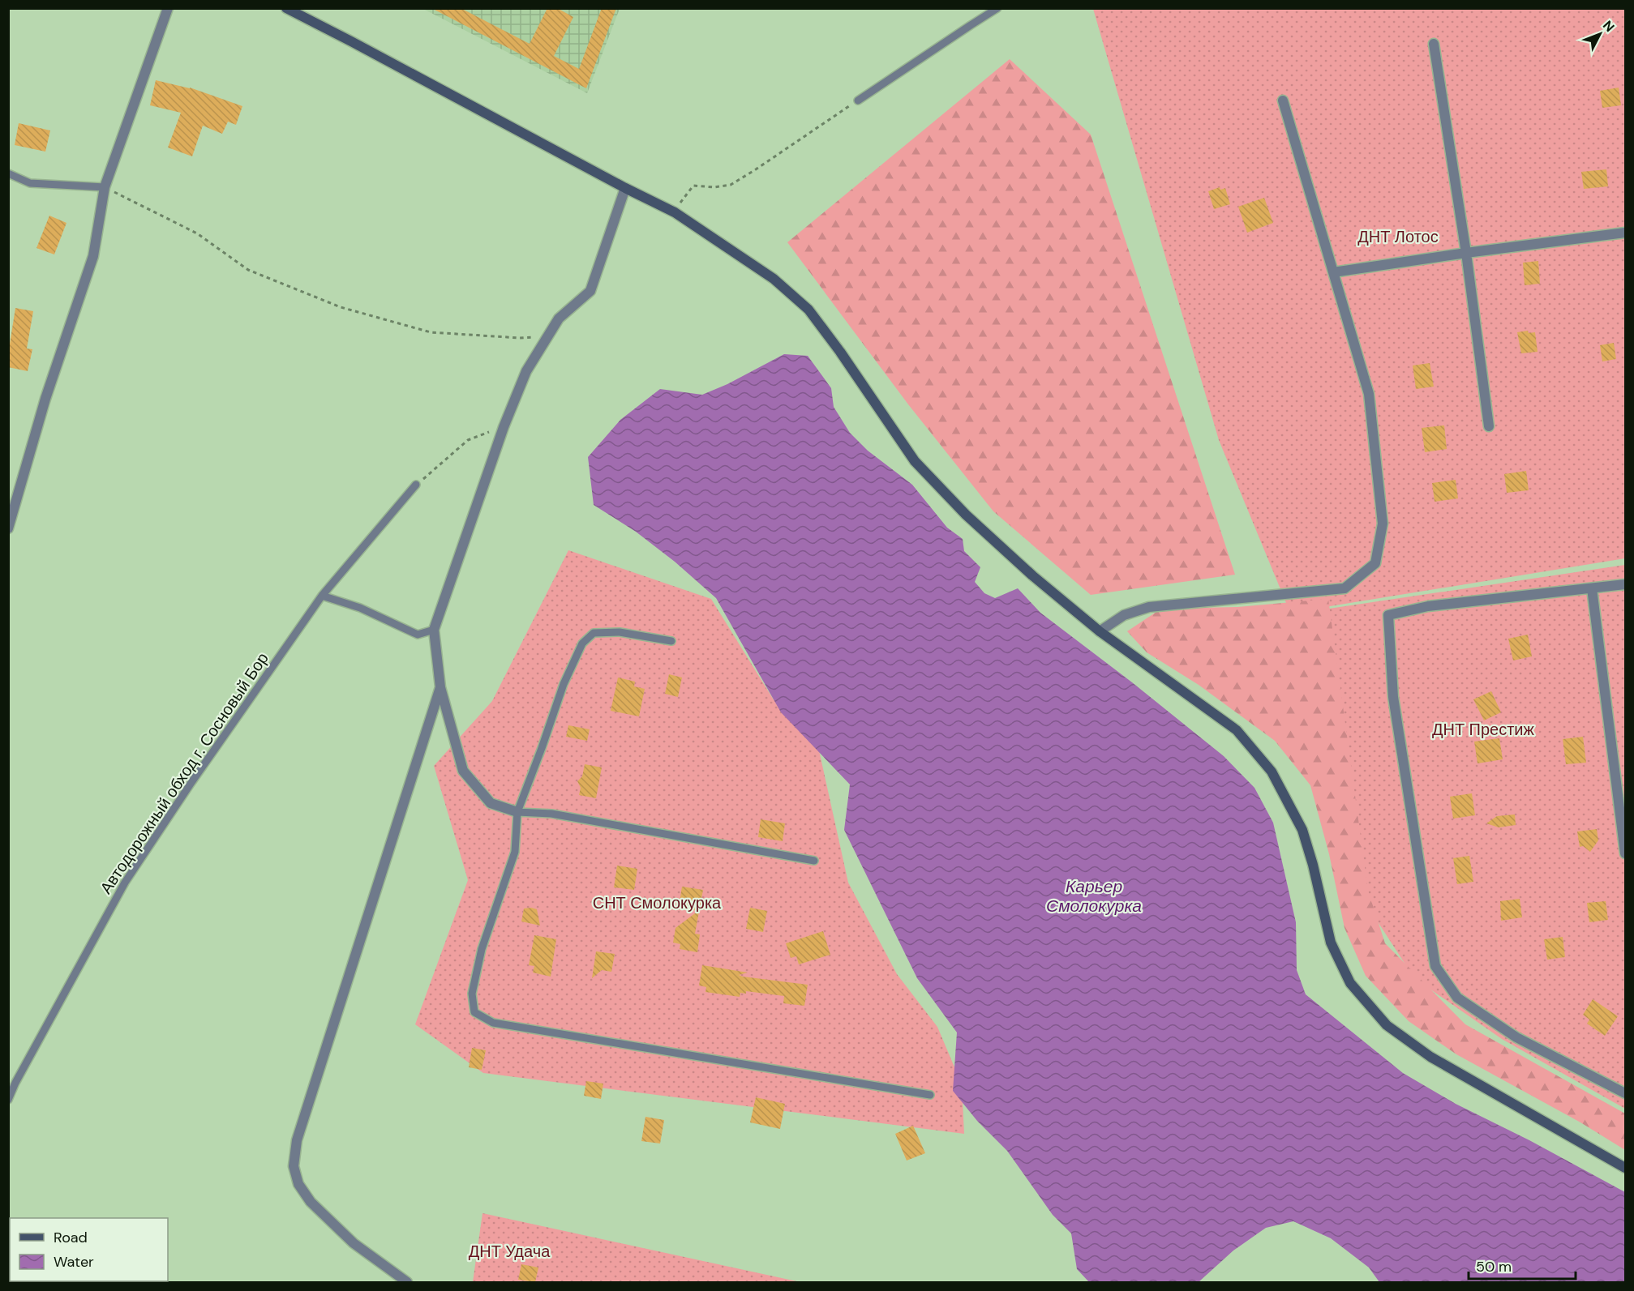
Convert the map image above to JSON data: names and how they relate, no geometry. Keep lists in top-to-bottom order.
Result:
{
  "streets": {
    "lane": ["Автодорожный обход г. Сосновый Бор"]
  },
  "water": ["Карьер Смолокурка"],
  "parks": [
    "ДНТ Лотос",
    "ДНТ Престиж",
    "СНТ Смолокурка",
    "ДНТ Удача"
  ],
  "legend": ["Road", "Water"],
  "scale_bar": "50 m",
  "north": "top right"
}
